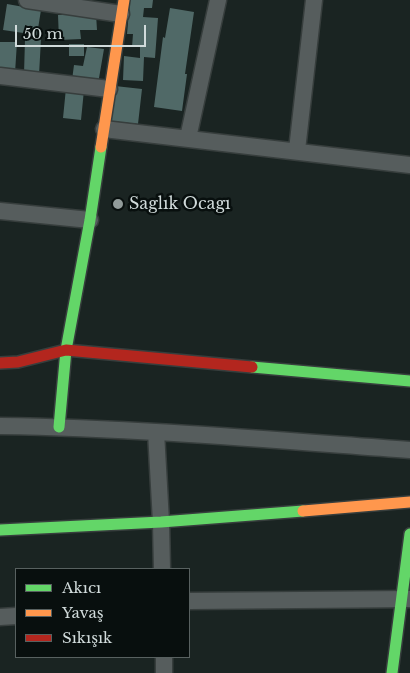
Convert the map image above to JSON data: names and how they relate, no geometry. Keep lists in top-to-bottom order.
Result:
{
  "places": ["Saglık Ocagı"],
  "legend": ["Akıcı", "Yavaş", "Sıkışık"],
  "scale_bar": "50 m"
}
